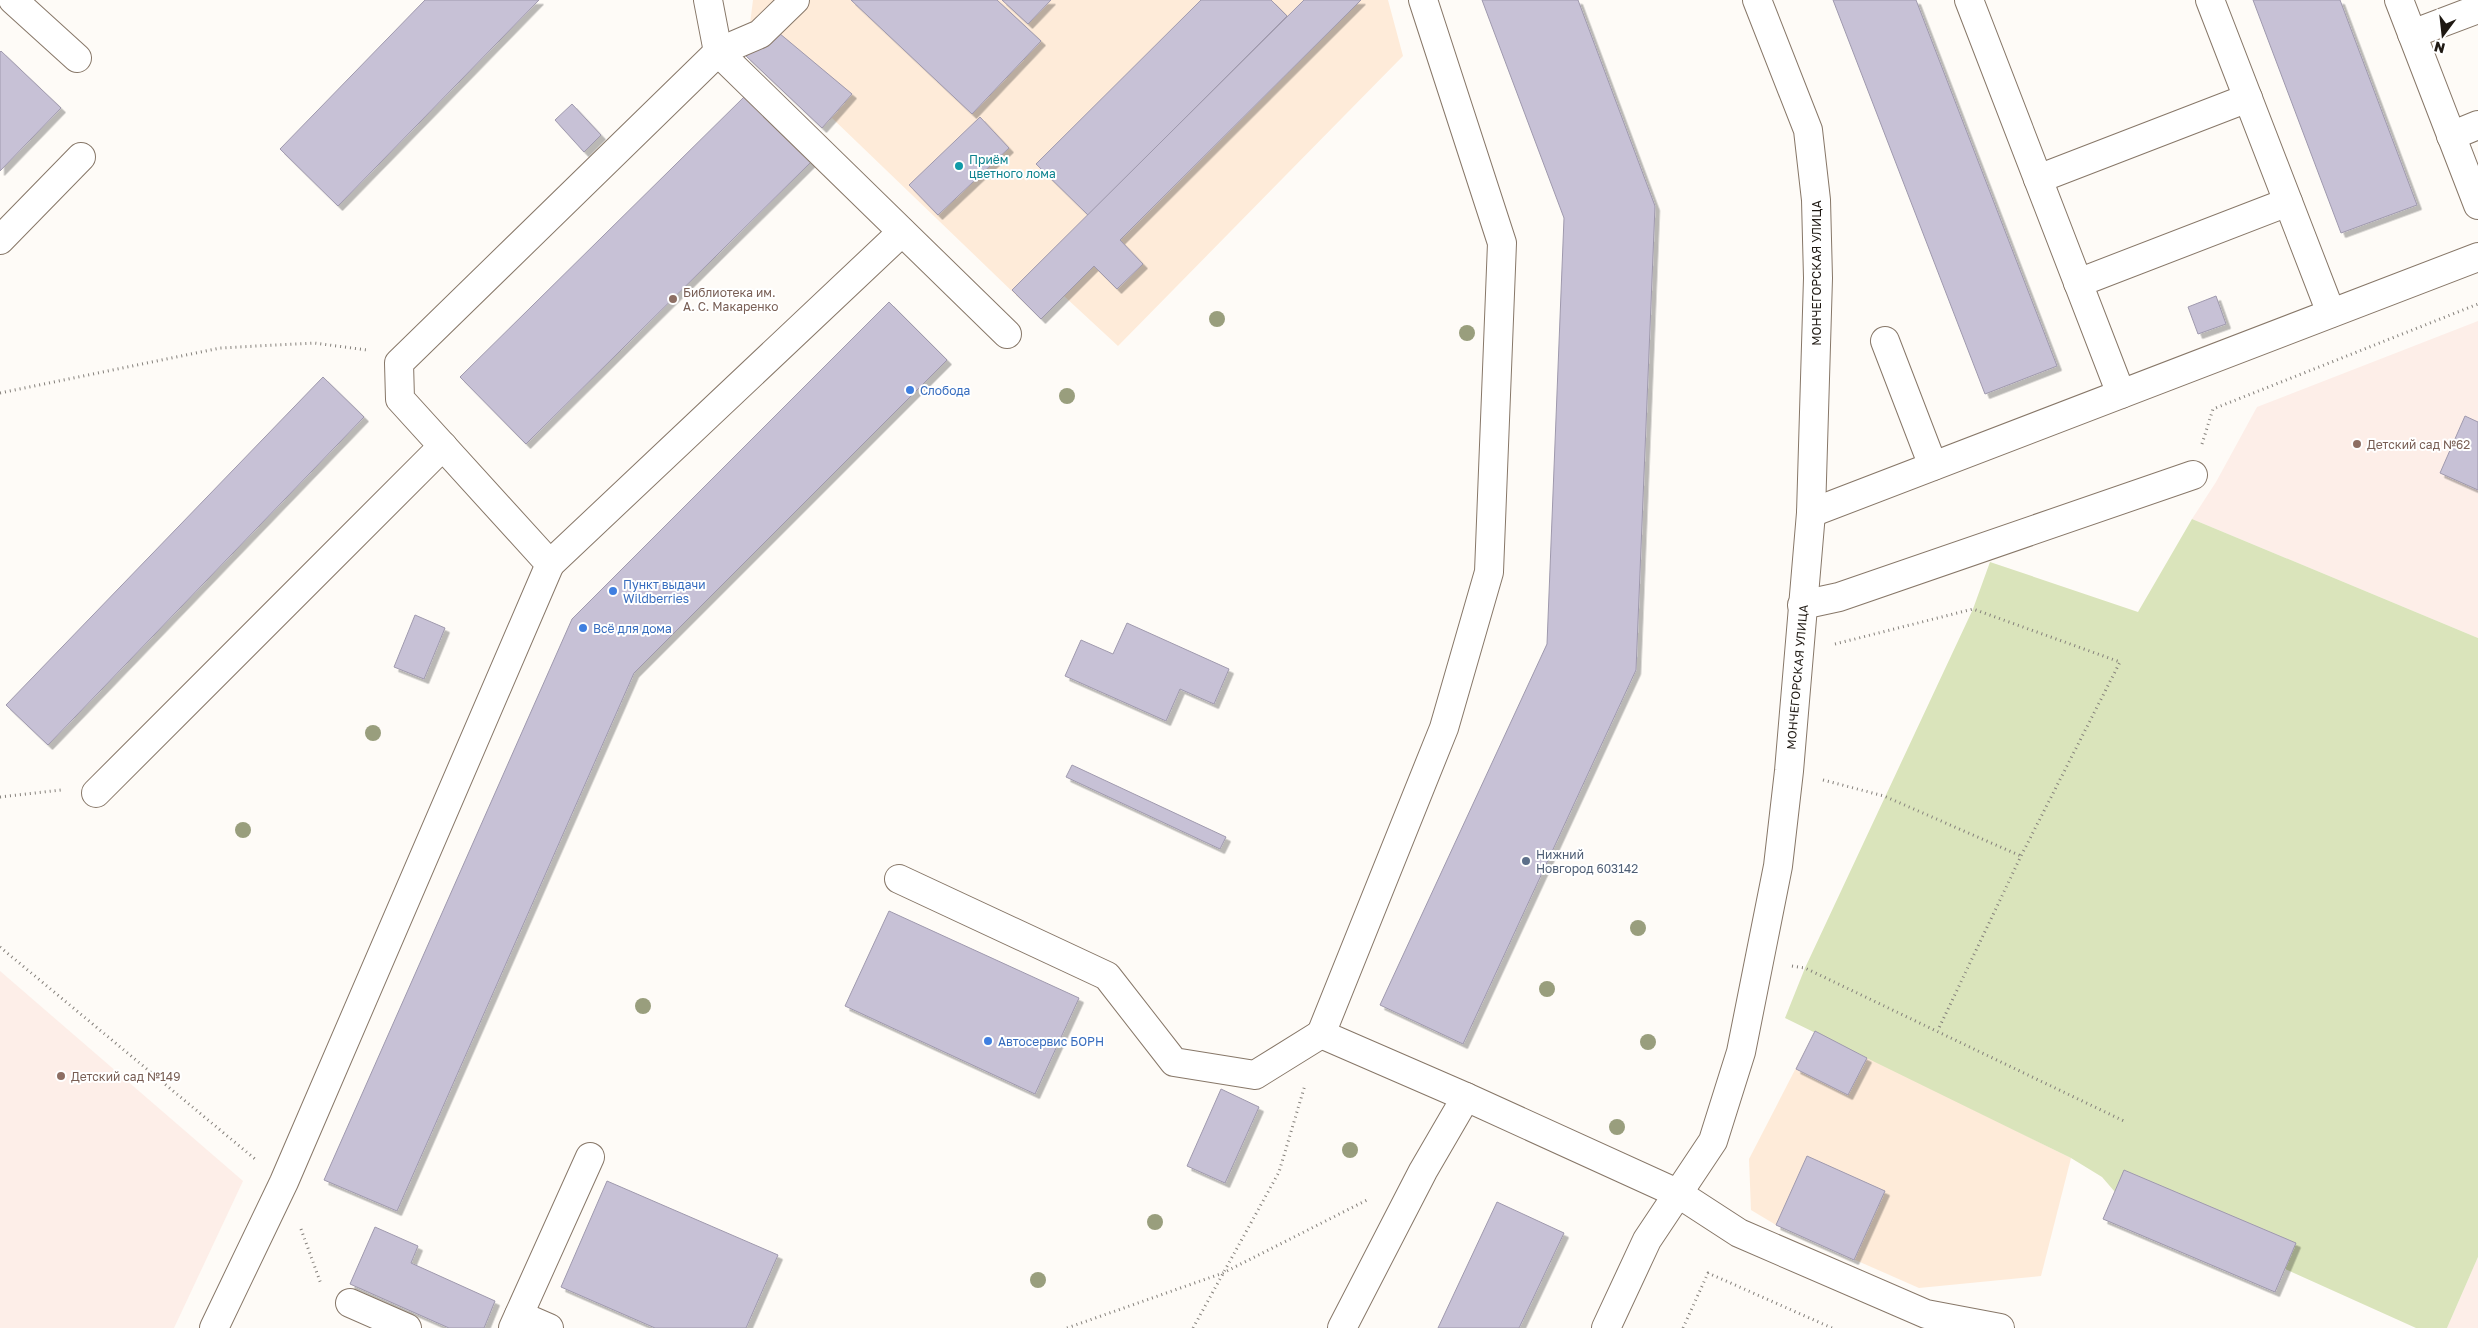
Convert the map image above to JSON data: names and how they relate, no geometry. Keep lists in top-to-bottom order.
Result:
{
  "streets": {
    "street": ["МОНЧЕГОРСКАЯ УЛИЦА"]
  },
  "places": [
    "Приём цветного лома",
    "Библиотека им. А. С. Макаренко",
    "Слобода",
    "Детский сад №62",
    "Пункт выдачи Wildberries",
    "Всё для дома",
    "Нижний Новгород 603142",
    "Автосервис БОРН",
    "Детский сад №149"
  ],
  "north": "bottom"
}
